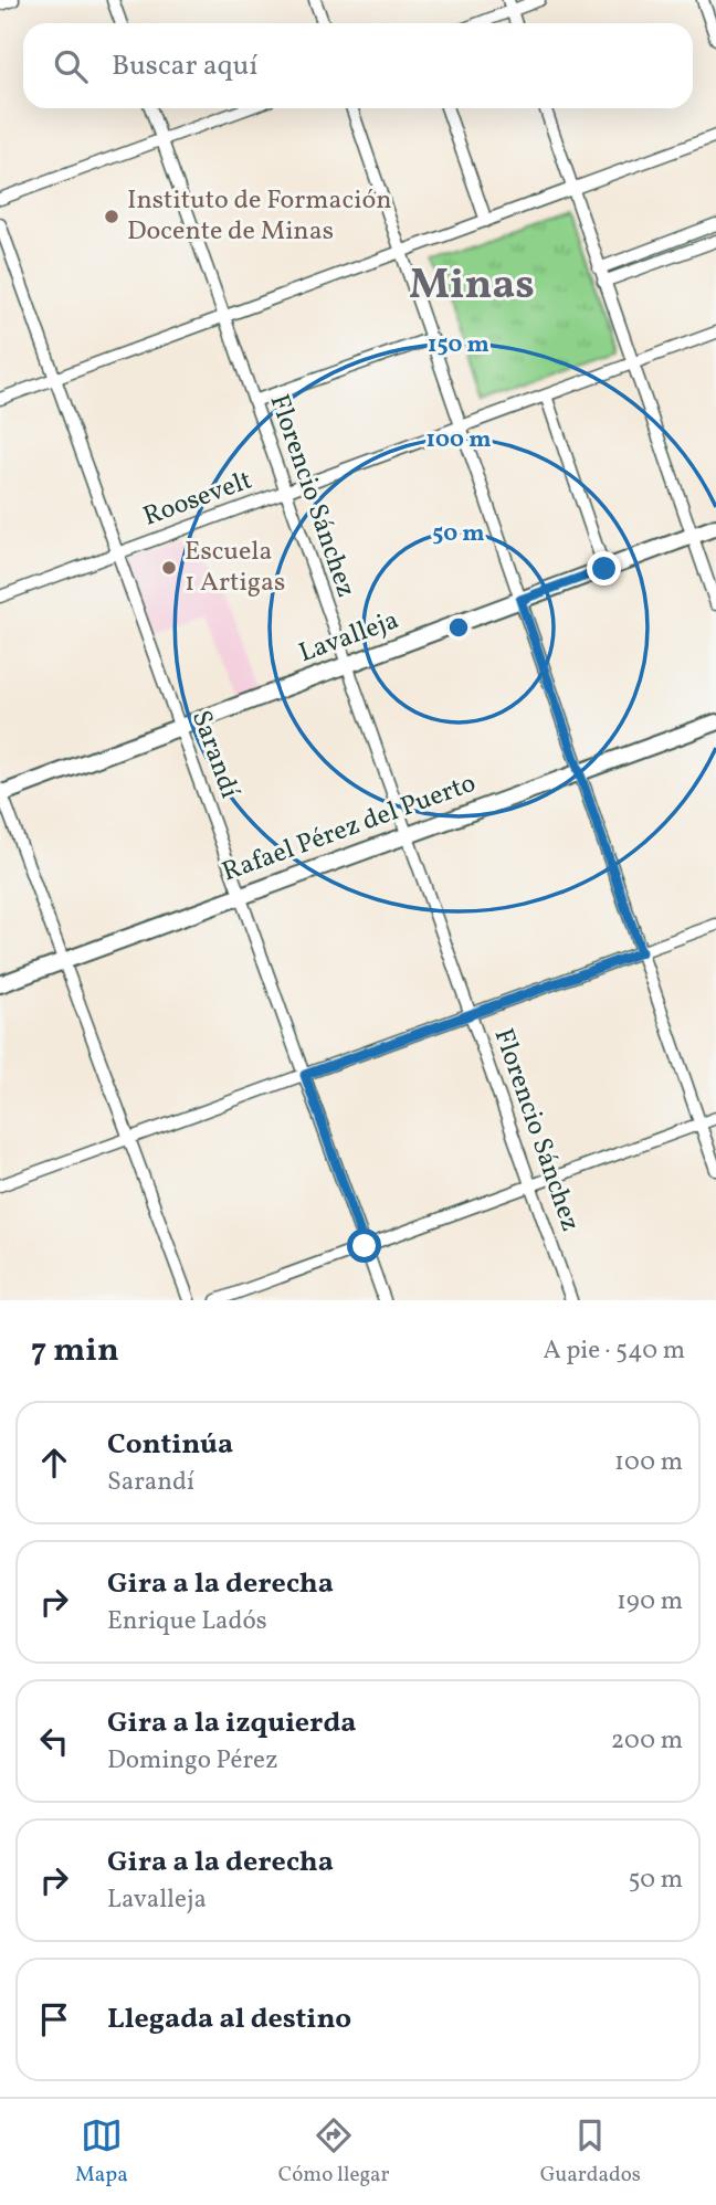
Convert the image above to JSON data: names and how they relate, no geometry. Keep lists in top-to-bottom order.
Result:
{
  "streets": {
    "main road": ["Lavalleja", "Rafael Pérez del Puerto"],
    "street": ["Florencio Sánchez", "Roosevelt", "Sarandí"]
  },
  "crossings": [
    ["Florencio Sánchez", "Roosevelt"],
    ["Florencio Sánchez", "Lavalleja"],
    ["Florencio Sánchez", "Rafael Pérez del Puerto"],
    ["Roosevelt", "Sarandí"],
    ["Lavalleja", "Sarandí"],
    ["Sarandí", "Rafael Pérez del Puerto"]
  ],
  "districts": ["Minas"],
  "places": ["Instituto de Formación Docente de Minas", "Escuela 1 Artigas"],
  "page": {
    "search": "Buscar aquí",
    "heading": ["7 min", "A pie · 540 m"],
    "list": [
      ["Continúa", "Sarandí", "100 m"],
      ["Gira a la derecha", "Enrique Ladós", "190 m"],
      ["Gira a la izquierda", "Domingo Pérez", "200 m"],
      ["Gira a la derecha", "Lavalleja", "50 m"],
      "Llegada al destino"
    ],
    "nav": ["Mapa", "Cómo llegar", "Guardados"]
  },
  "rings": ["150 m", "100 m", "50 m"]
}
